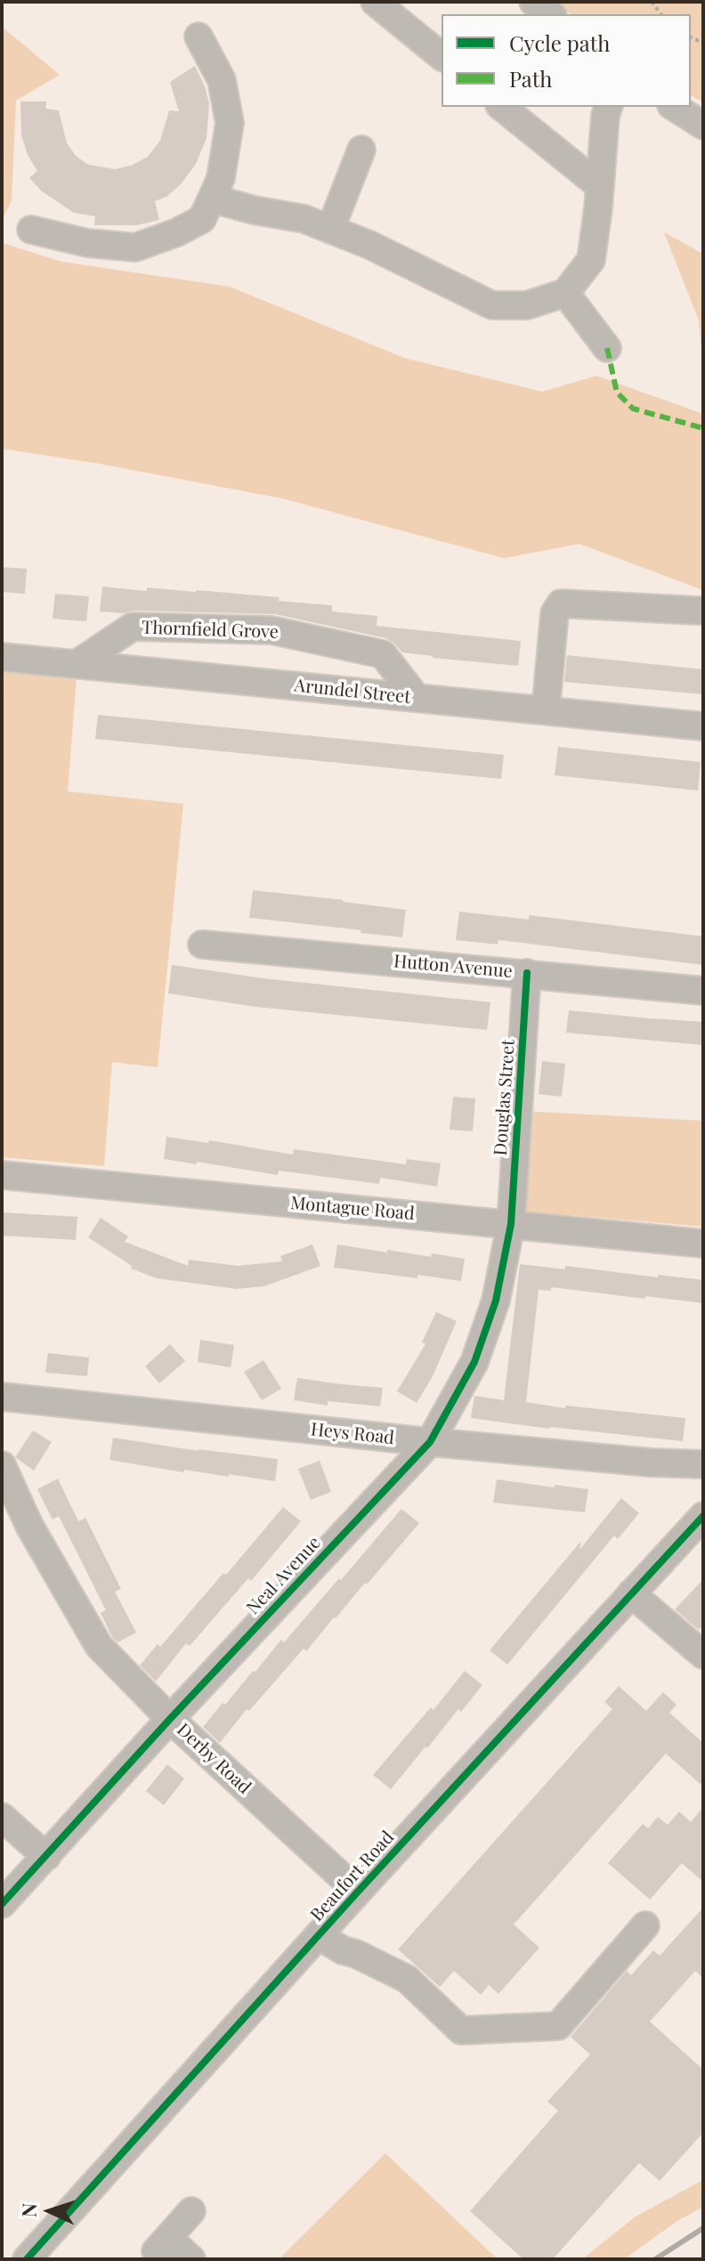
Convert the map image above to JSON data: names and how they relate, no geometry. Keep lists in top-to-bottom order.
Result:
{
  "streets": {
    "street": [
      "Thornfield Grove",
      "Arundel Street",
      "Hutton Avenue",
      "Douglas Street",
      "Montague Road",
      "Heys Road",
      "Neal Avenue",
      "Derby Road",
      "Beaufort Road"
    ]
  },
  "crossings": [
    ["Thornfield Grove", "Arundel Street"],
    ["Hutton Avenue", "Douglas Street"],
    ["Douglas Street", "Montague Road"],
    ["Douglas Street", "Neal Avenue"],
    ["Montague Road", "Neal Avenue"],
    ["Heys Road", "Neal Avenue"],
    ["Neal Avenue", "Derby Road"],
    ["Derby Road", "Beaufort Road"]
  ],
  "legend": ["Cycle path", "Path"],
  "north": "left"
}
